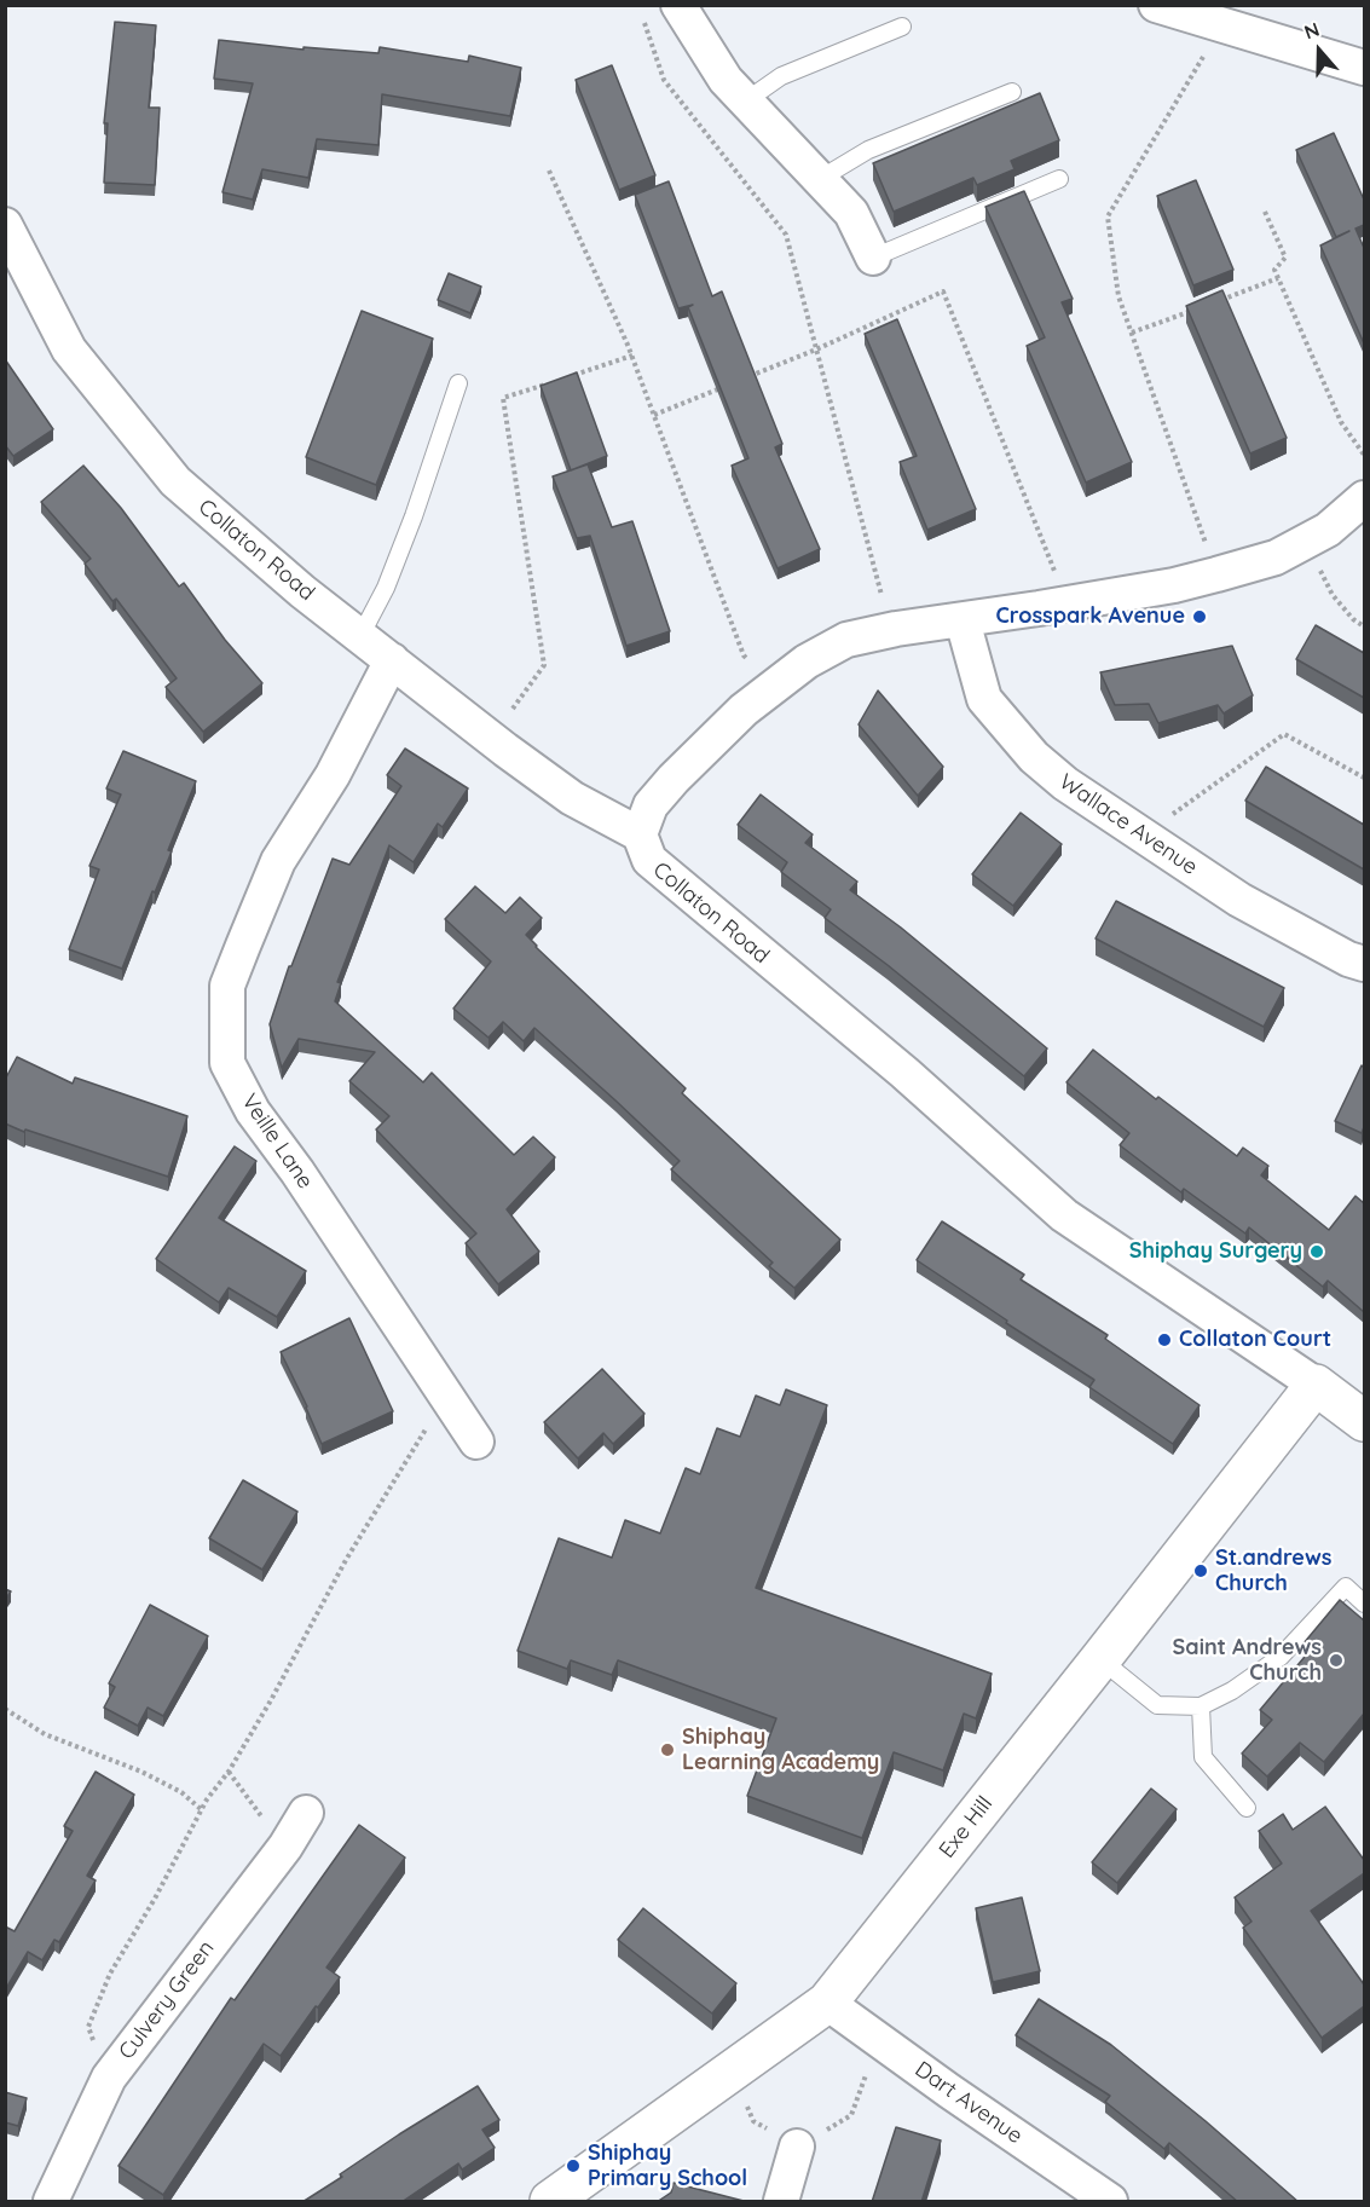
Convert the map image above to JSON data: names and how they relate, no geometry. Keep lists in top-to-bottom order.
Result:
{
  "streets": {
    "street": [
      "Collaton Road",
      "Wallace Avenue",
      "Veille Lane",
      "Exe Hill",
      "Culvery Green",
      "Dart Avenue"
    ]
  },
  "crossings": [
    ["Collaton Road", "Veille Lane"],
    ["Collaton Road", "Exe Hill"],
    ["Exe Hill", "Dart Avenue"]
  ],
  "places": [
    "Crosspark Avenue",
    "Shiphay Surgery",
    "Collaton Court",
    "St.andrews Church",
    "Saint Andrews Church",
    "Shiphay Learning Academy",
    "Shiphay Primary School"
  ],
  "north": "top"
}
